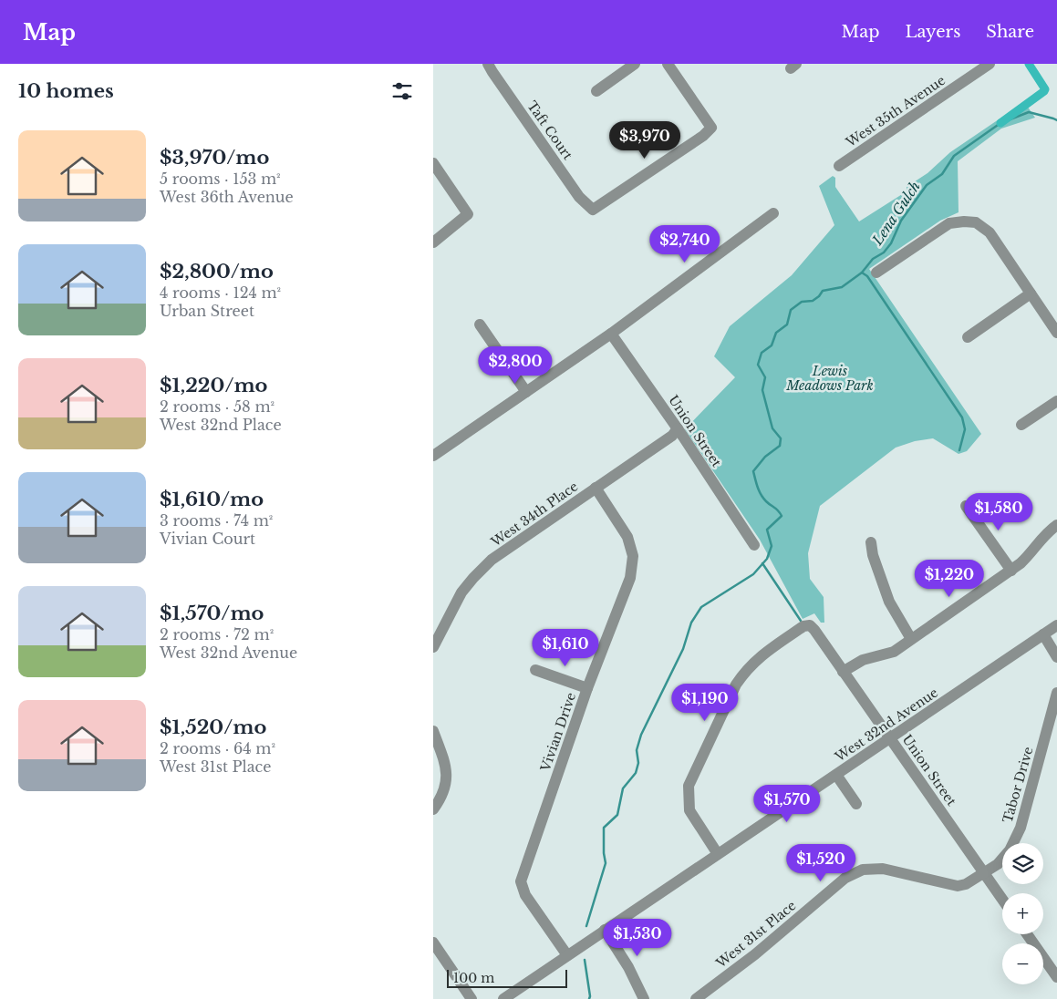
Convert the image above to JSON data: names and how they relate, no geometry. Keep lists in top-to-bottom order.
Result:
{
  "streets": {
    "street": [
      "West 35th Avenue",
      "Taft Court",
      "Union Street",
      "West 34th Place",
      "West 32nd Avenue",
      "Vivian Drive",
      "Tabor Drive",
      "West 31st Place"
    ]
  },
  "crossings": [
    ["Union Street", "West 34th Place"],
    ["Union Street", "West 32nd Avenue"],
    ["Union Street", "Tabor Drive"],
    ["Union Street", "West 31st Place"],
    ["West 34th Place", "Vivian Drive"],
    ["West 32nd Avenue", "Vivian Drive"],
    ["Tabor Drive", "West 31st Place"]
  ],
  "water": ["Lena Gulch"],
  "parks": ["Lewis Meadows Park"],
  "scale_bar": "100 m",
  "page": {
    "header": "Map",
    "nav": ["Map", "Layers", "Share"],
    "heading": "10 homes",
    "list": [
      {
        "name": "$3,970/mo",
        "note": "5 rooms · 153 m² · West 36th Avenue"
      },
      {
        "name": "$2,800/mo",
        "note": "4 rooms · 124 m² · Urban Street"
      },
      {
        "name": "$1,220/mo",
        "note": "2 rooms · 58 m² · West 32nd Place"
      },
      {
        "name": "$1,610/mo",
        "note": "3 rooms · 74 m² · Vivian Court"
      },
      {
        "name": "$1,570/mo",
        "note": "2 rooms · 72 m² · West 32nd Avenue"
      },
      {
        "name": "$1,520/mo",
        "note": "2 rooms · 64 m² · West 31st Place"
      }
    ],
    "price": [
      "$3,970",
      "$2,740",
      "$2,800",
      "$1,580",
      "$1,220",
      "$1,610",
      "$1,190",
      "$1,570",
      "$1,520",
      "$1,530"
    ],
    "map_buttons": ["+", "−"],
    "scale": "100 m"
  }
}
